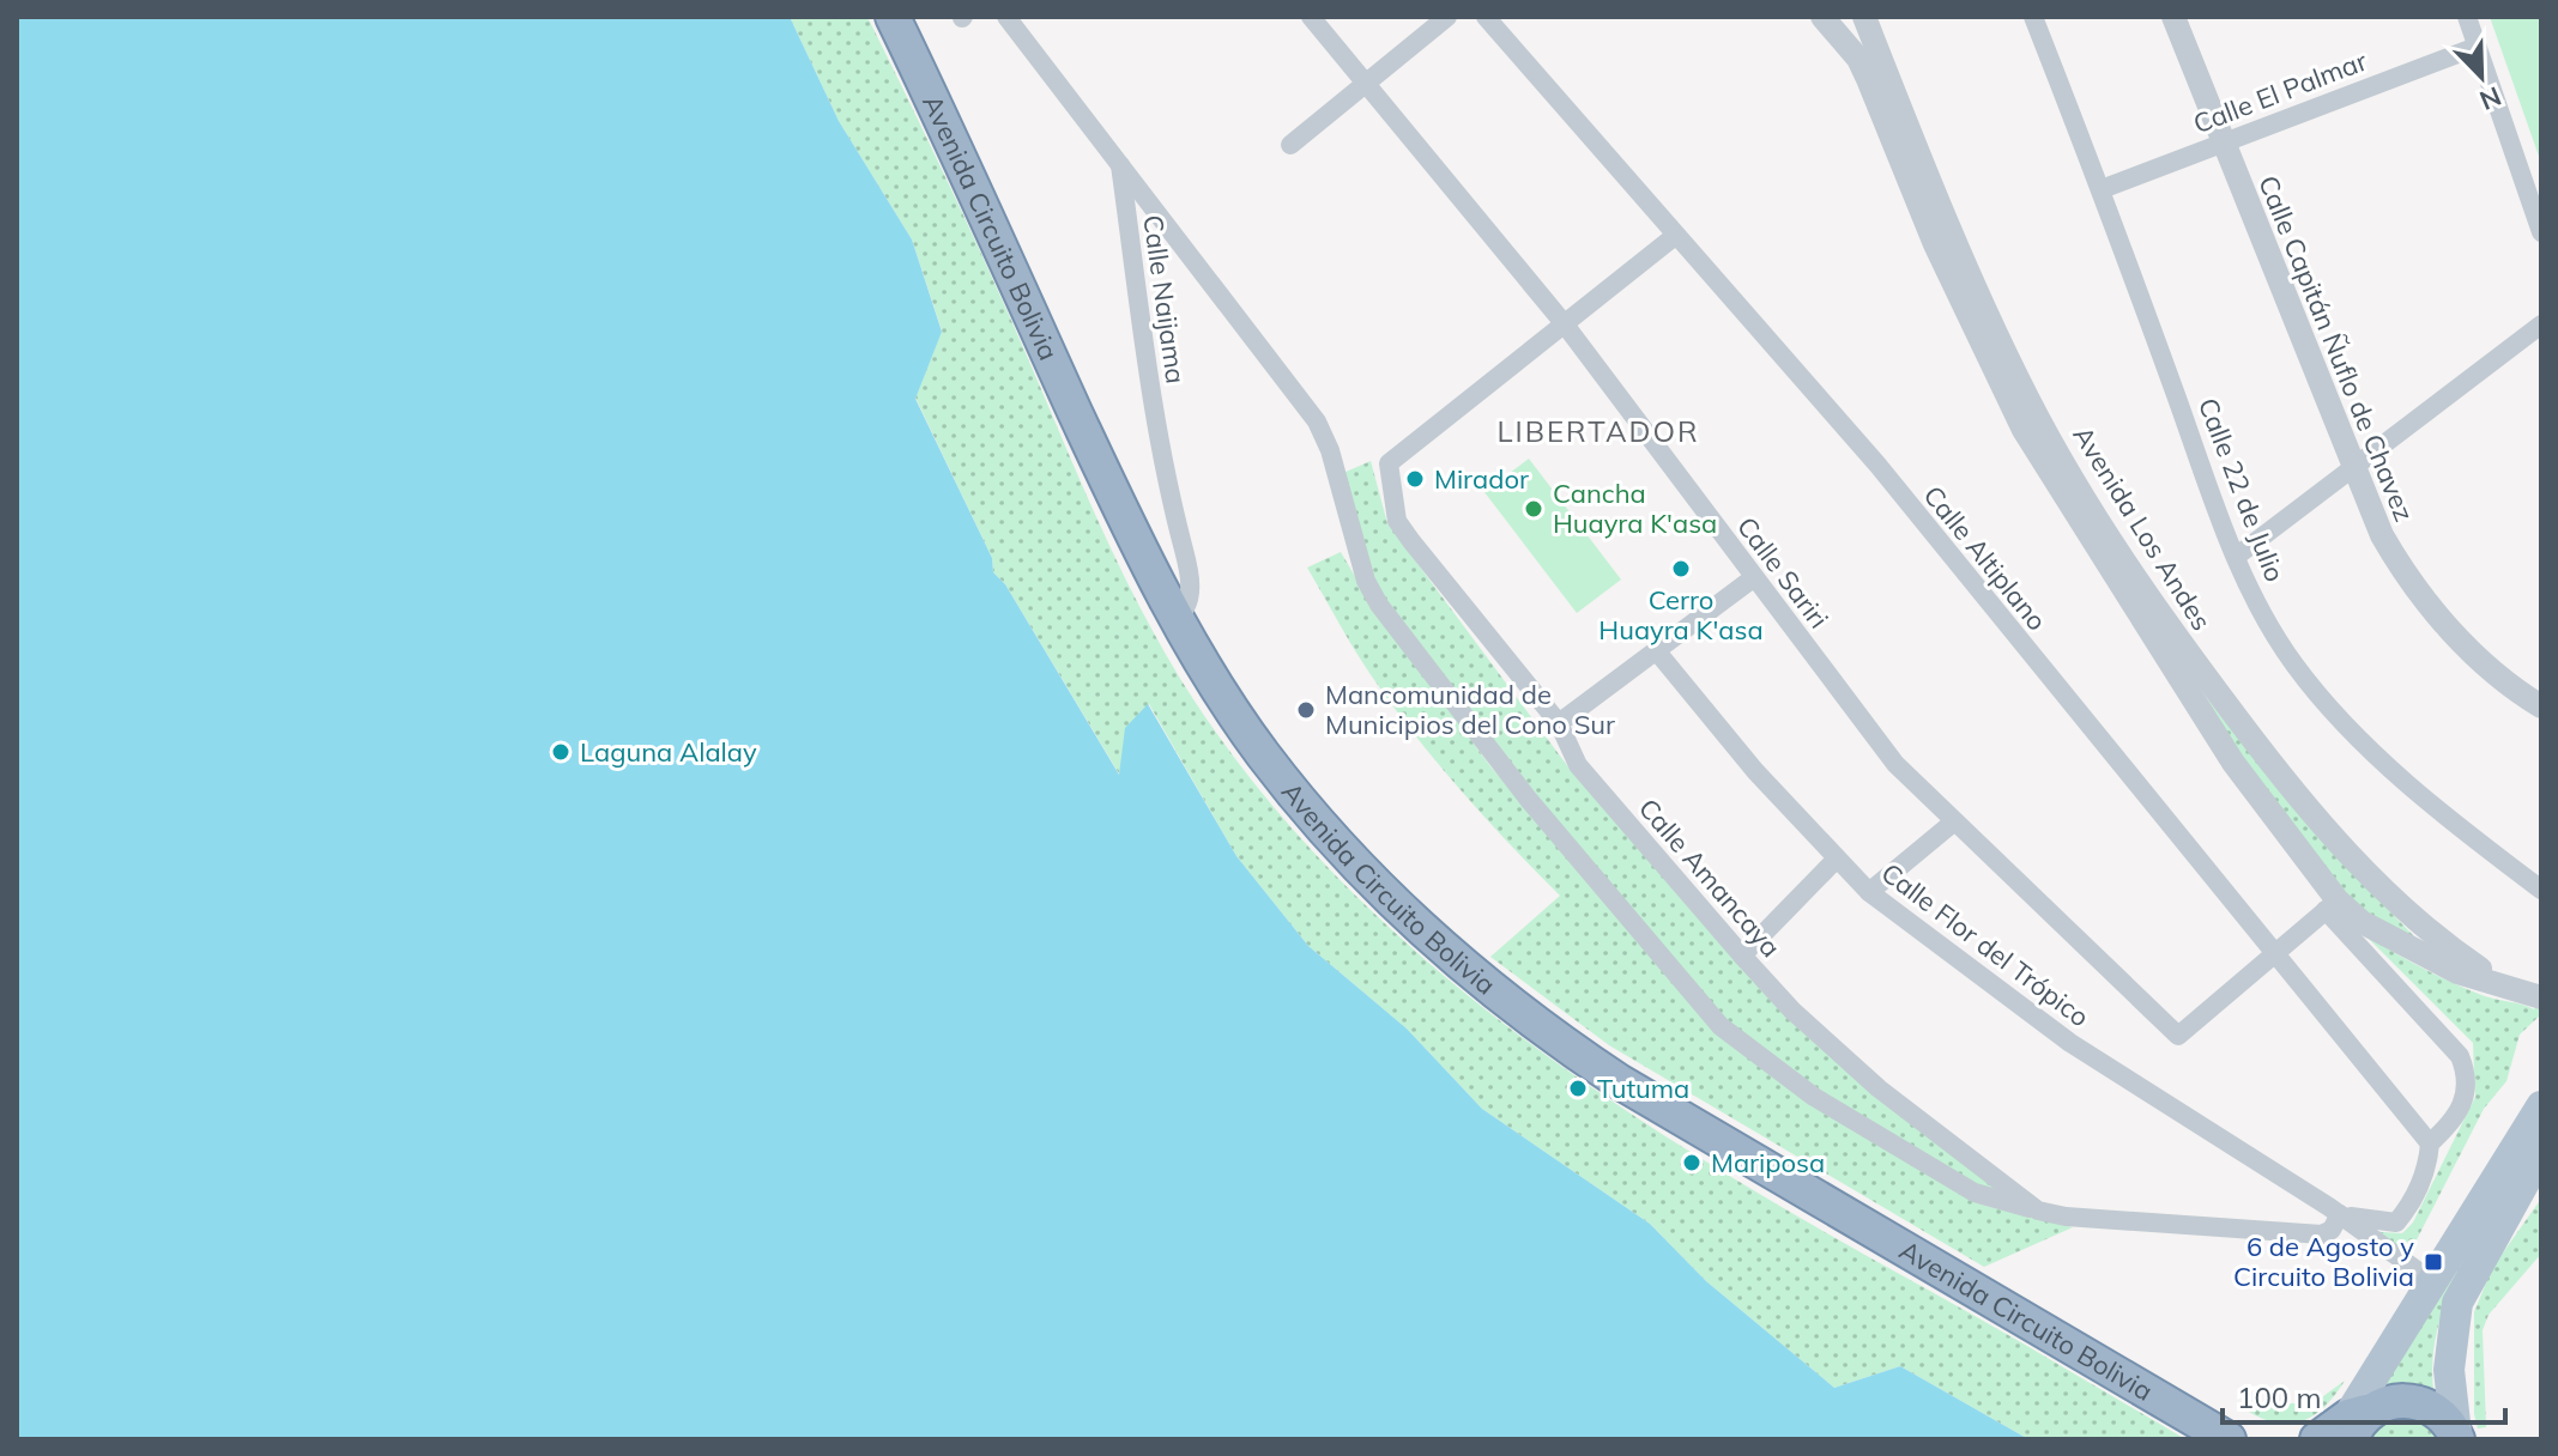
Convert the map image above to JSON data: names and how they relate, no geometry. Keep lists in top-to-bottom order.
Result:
{
  "streets": {
    "highway": ["Avenida Circuito Bolivia"],
    "street": [
      "Calle El Palmar",
      "Calle Naijama",
      "Calle Capitán Ñuflo de Chavez",
      "Calle 22 de Julio",
      "Avenida Los Andes",
      "Calle Altiplano",
      "Calle Sariri",
      "Calle Amancaya",
      "Calle Flor del Trópico"
    ]
  },
  "crossings": [
    ["Calle El Palmar", "Calle Capitán Ñuflo de Chavez"],
    ["Calle El Palmar", "Calle 22 de Julio"],
    ["Avenida Circuito Bolivia", "Calle Naijama"],
    ["Calle Altiplano", "Calle Sariri"],
    ["Calle Altiplano", "Calle Amancaya"],
    ["Calle Sariri", "Calle Amancaya"],
    ["Calle Amancaya", "Calle Flor del Trópico"]
  ],
  "districts": ["LIBERTADOR"],
  "places": {
    "other": [
      "Mirador",
      "Cancha Huayra K'asa",
      "Cerro Huayra K'asa",
      "Mancomunidad de Municipios del Cono Sur",
      "Laguna Alalay",
      "Tutuma",
      "Mariposa"
    ],
    "transit": ["6 de Agosto y Circuito Bolivia"]
  },
  "scale_bar": "100 m",
  "north": "bottom right"
}
